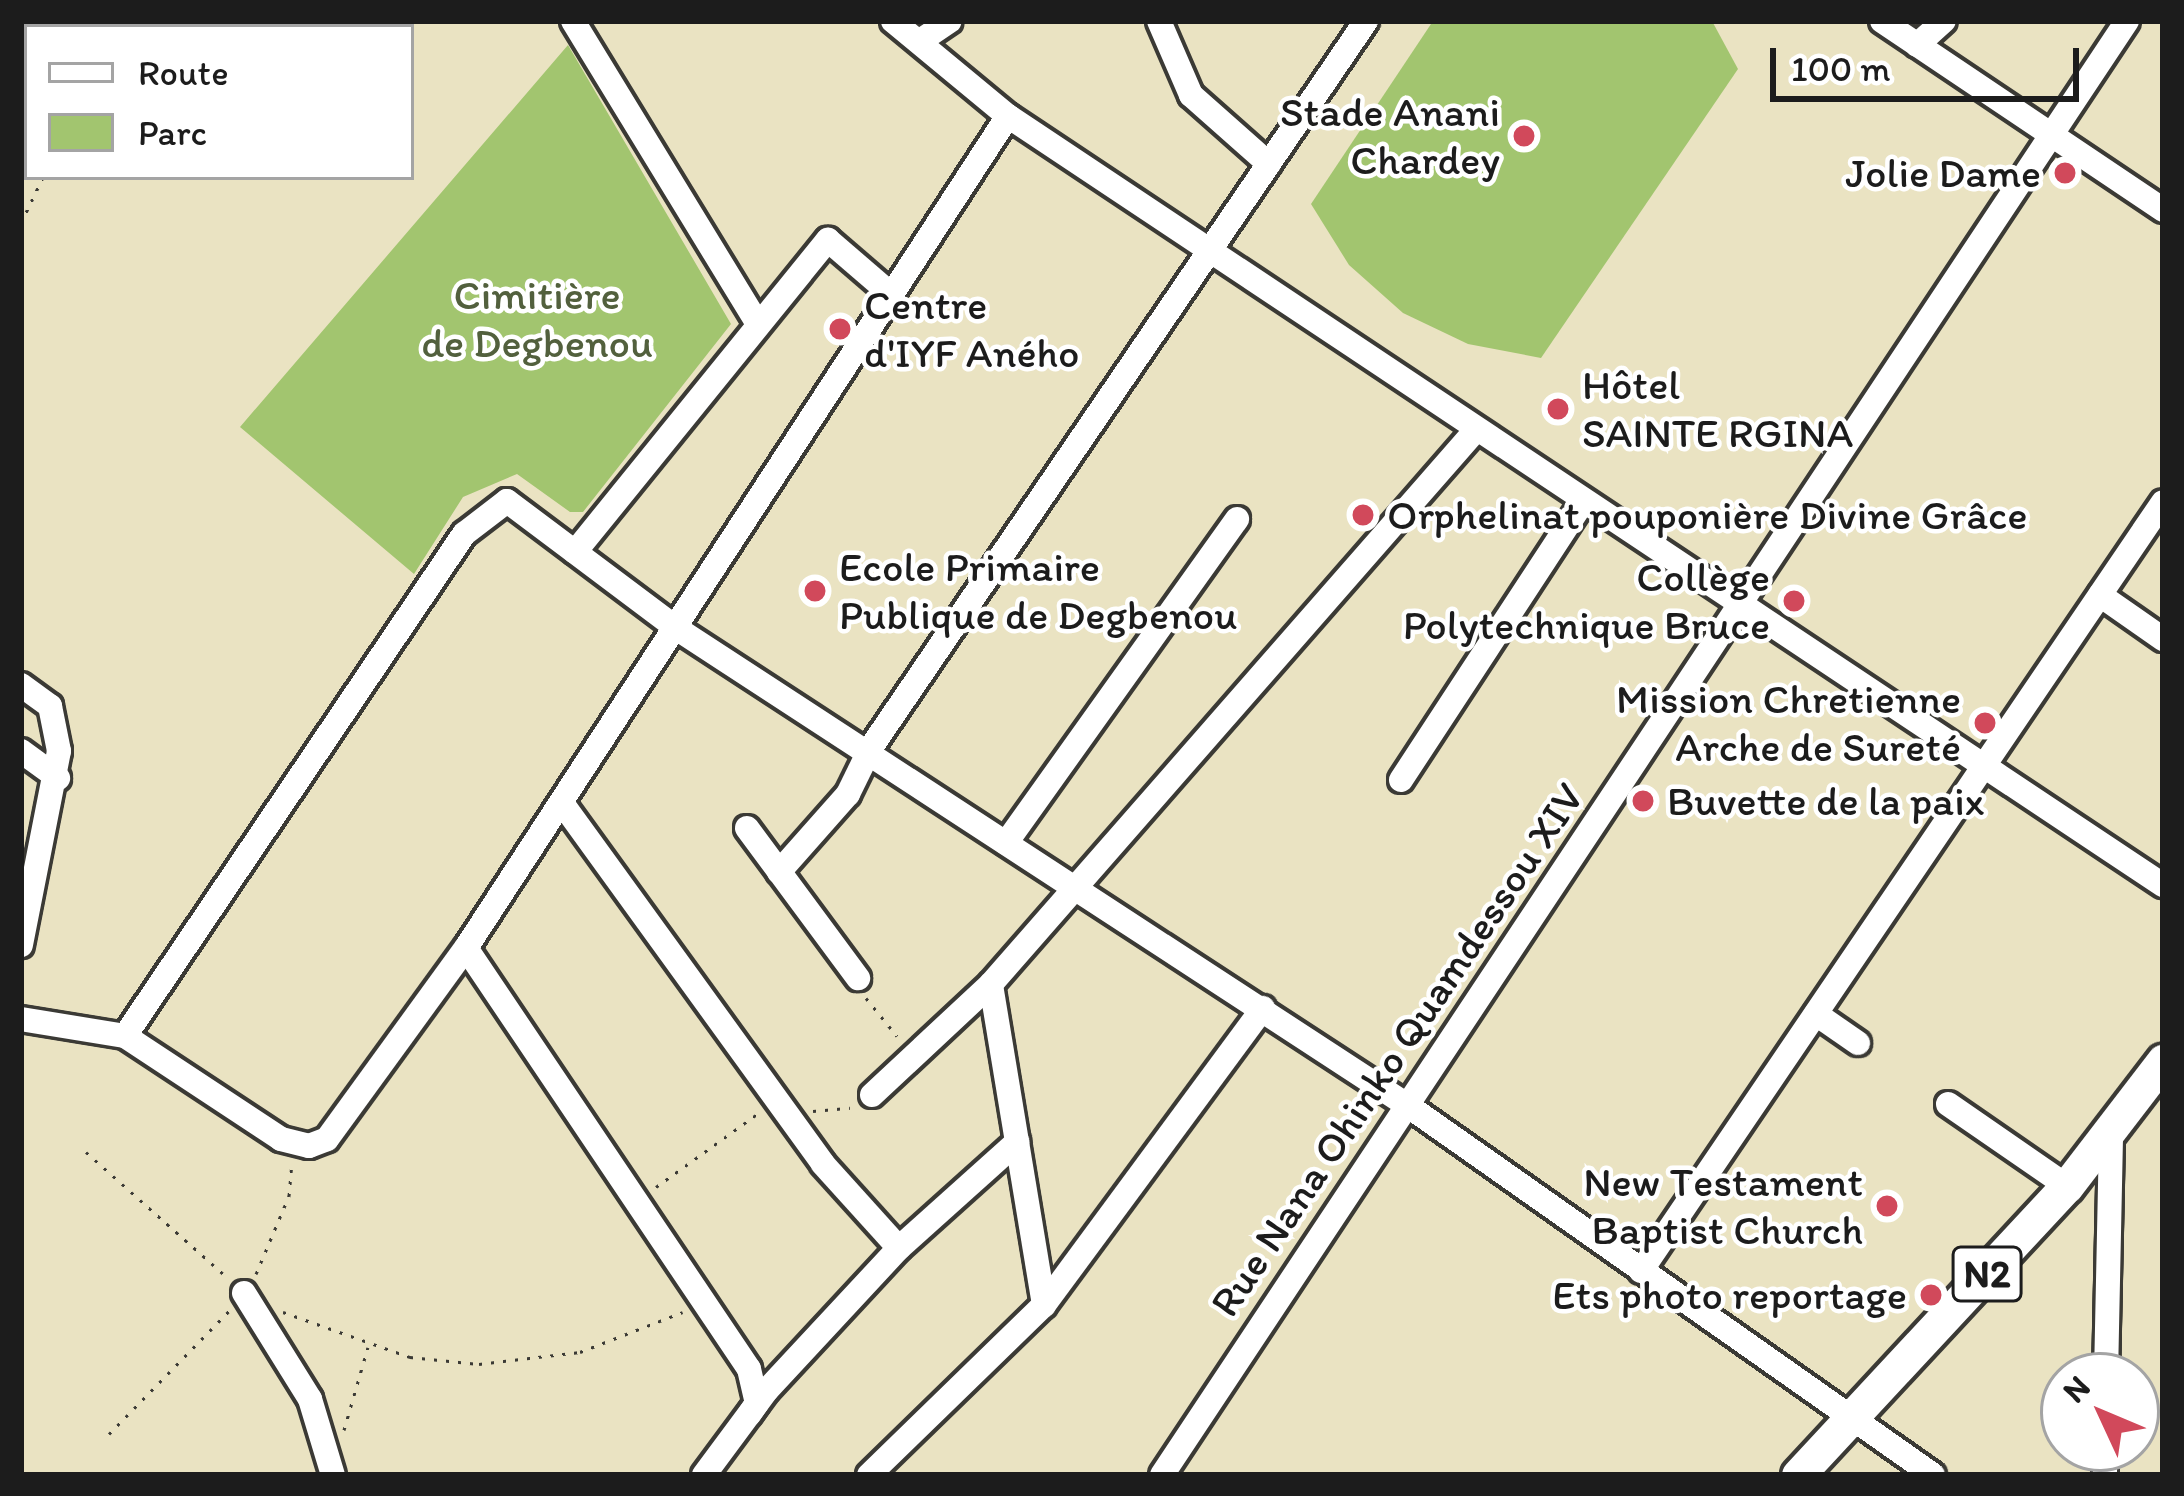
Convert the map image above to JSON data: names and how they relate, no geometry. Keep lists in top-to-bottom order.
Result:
{
  "streets": {
    "highway": ["N2"],
    "street": ["Rue Nana Ohinko Quamdessou XIV"]
  },
  "parks": ["Cimitière de Degbenou"],
  "places": [
    "Stade Anani Chardey",
    "Jolie Dame",
    "Centre d'IYF Aného",
    "Hôtel SAINTE RGINA",
    "Orphelinat pouponière Divine Grâce",
    "Ecole Primaire Publique de Degbenou",
    "Collège Polytechnique Bruce",
    "Mission Chretienne Arche de Sureté",
    "Buvette de la paix",
    "New Testament Baptist Church",
    "Ets photo reportage"
  ],
  "legend": ["Route", "Parc"],
  "scale_bar": "100 m",
  "north": "top left"
}
